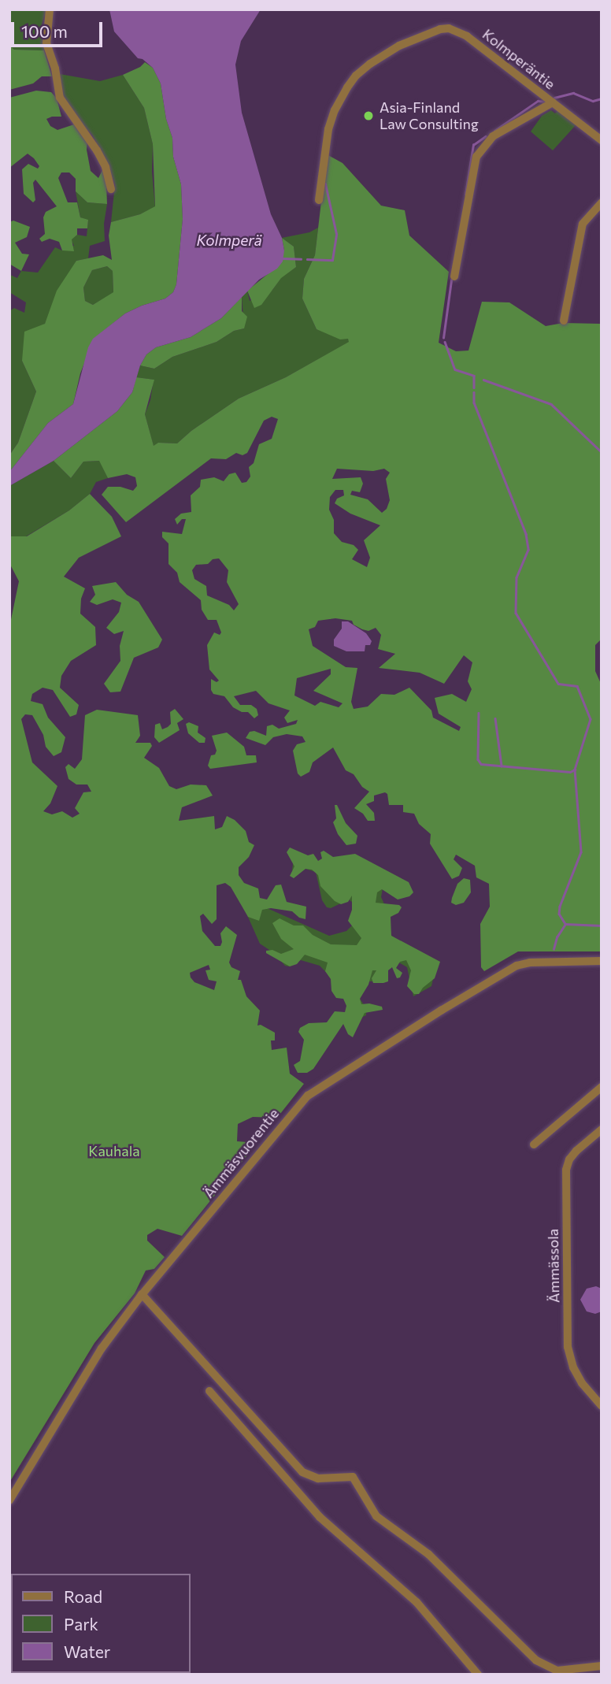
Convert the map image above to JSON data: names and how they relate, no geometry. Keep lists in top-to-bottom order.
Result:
{
  "streets": {
    "street": ["Kolmperäntie", "Ämmäsvuorentie", "Ämmässola"]
  },
  "water": ["Kolmperä"],
  "parks": ["Kauhala"],
  "places": ["Asia-Finland Law Consulting"],
  "legend": ["Road", "Park", "Water"],
  "scale_bar": "100 m"
}
